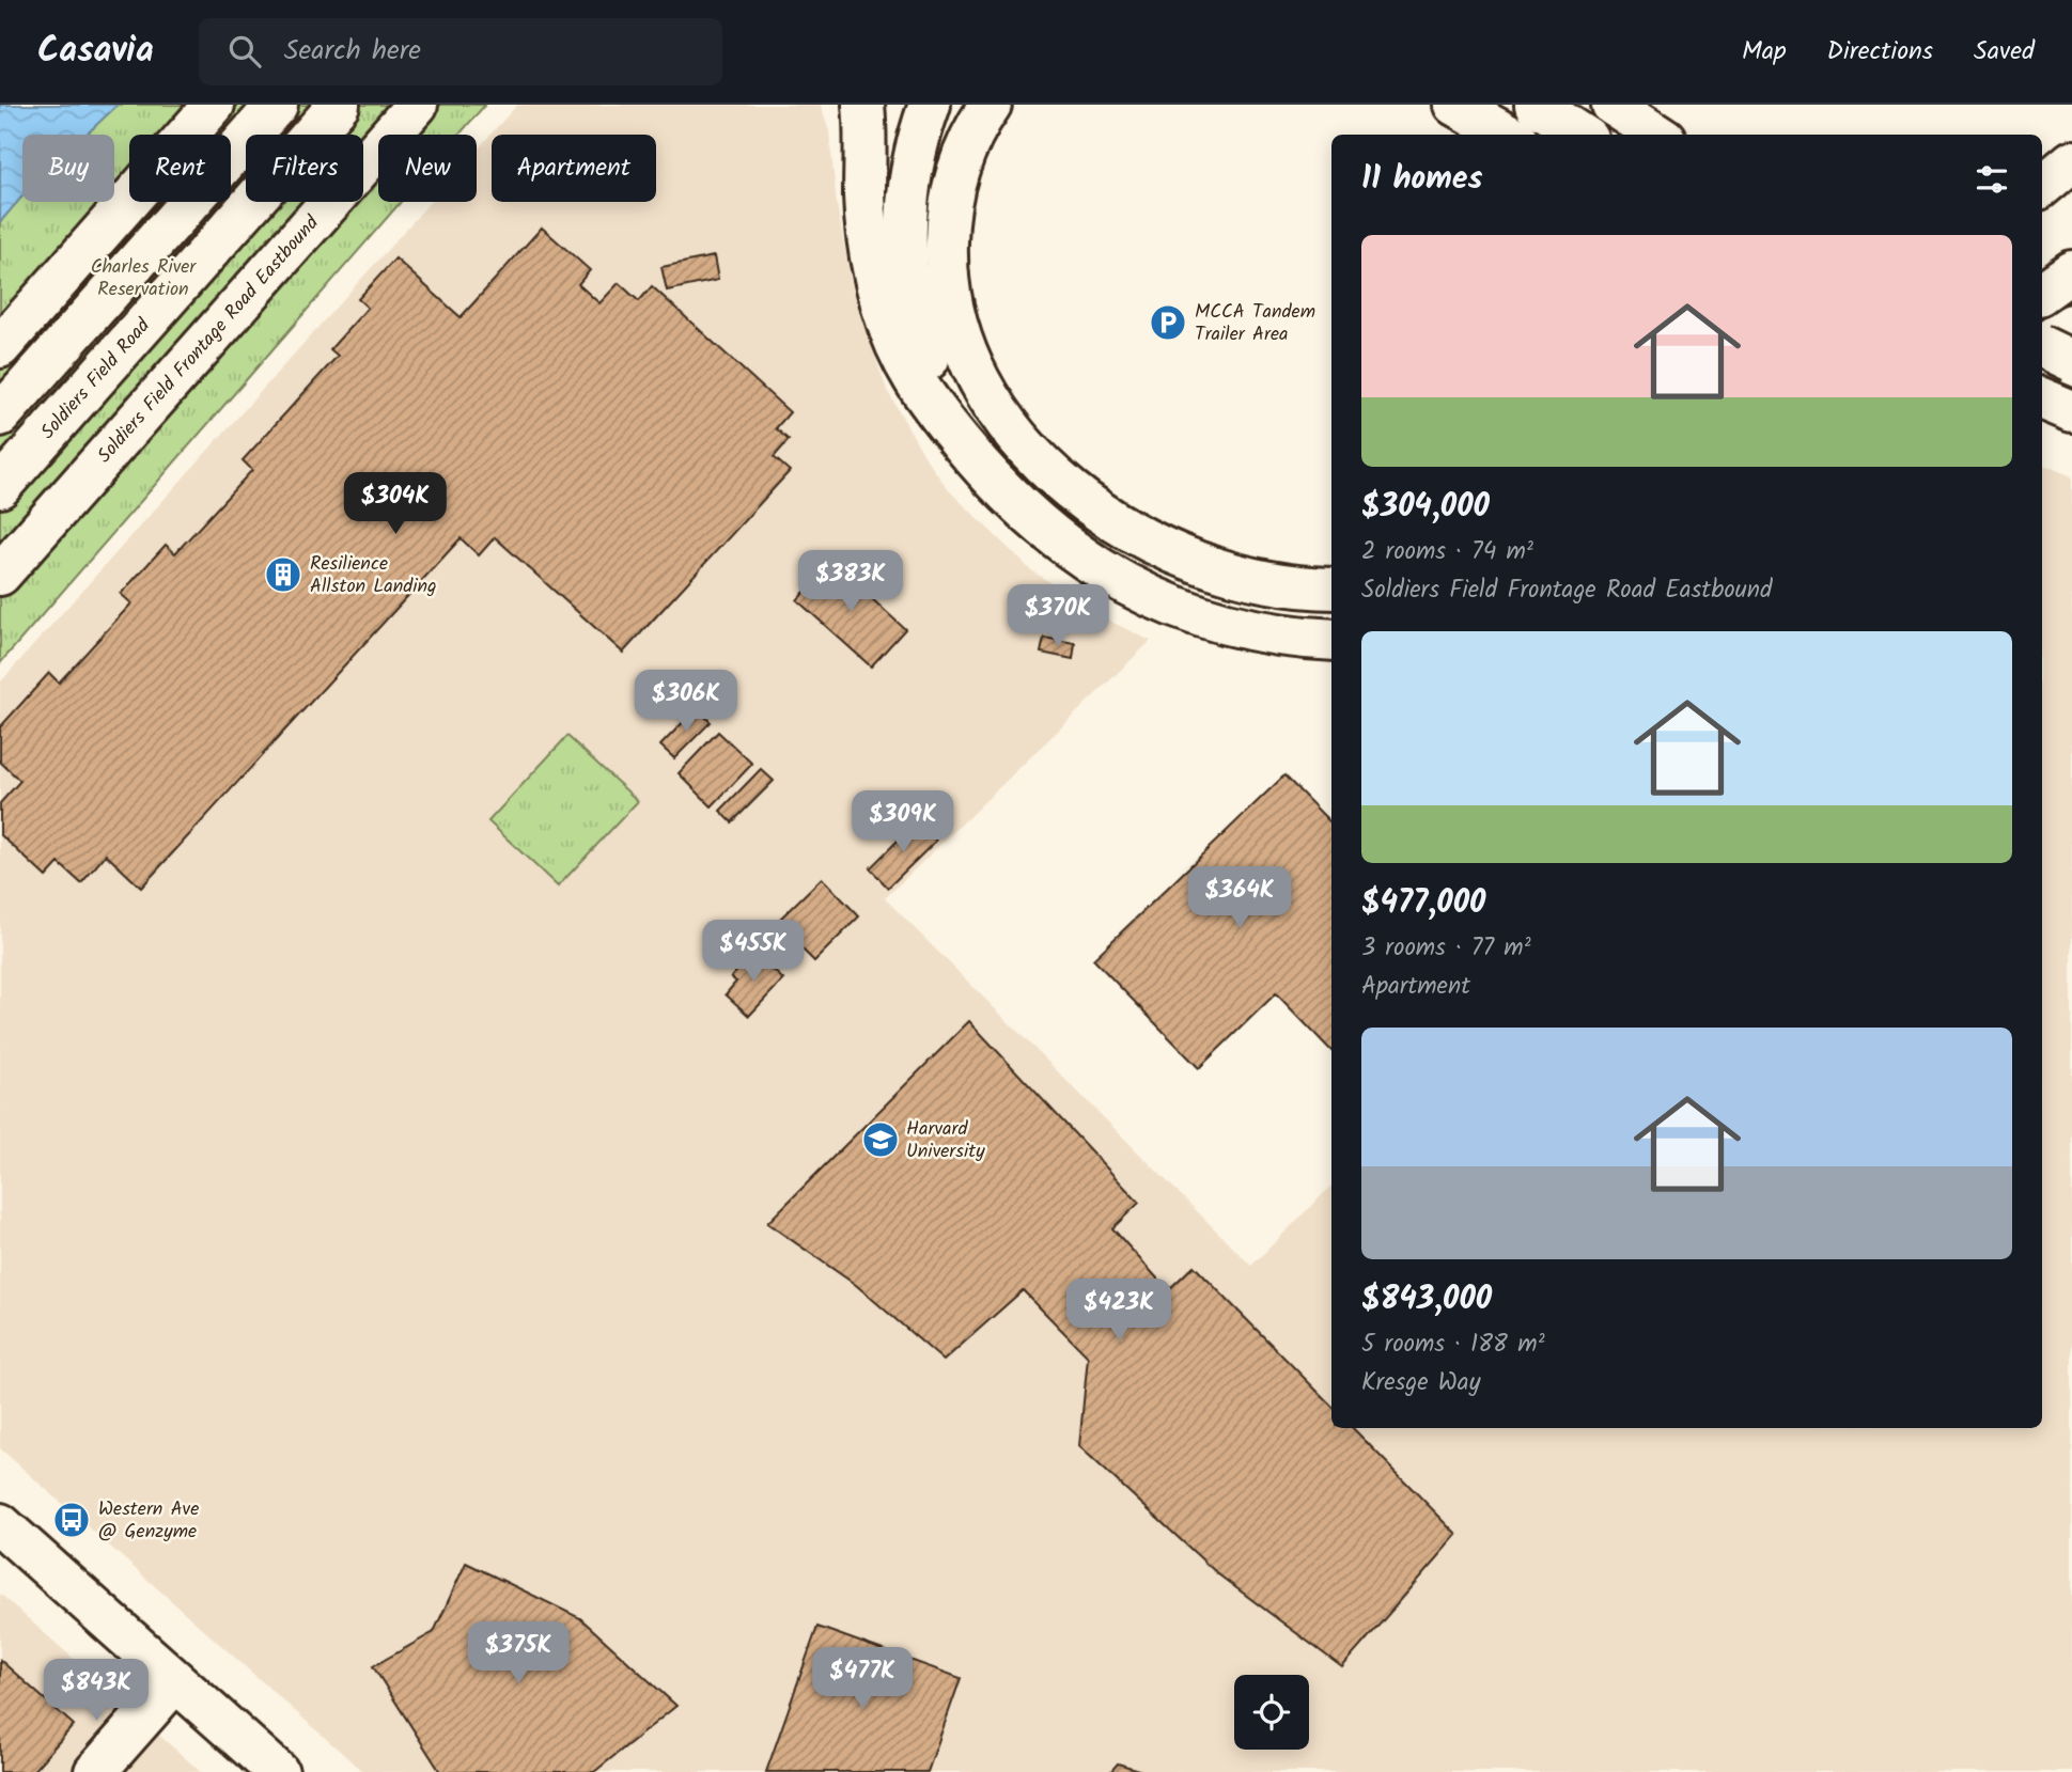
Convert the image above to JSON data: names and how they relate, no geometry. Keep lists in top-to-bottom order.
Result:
{
  "streets": {
    "main road": ["Soldiers Field Frontage Road Eastbound", "Soldiers Field Road"]
  },
  "parks": ["Charles River Reservation"],
  "places": {
    "parking": ["MCCA Tandem Trailer Area"],
    "building": ["Resilience Allston Landing"],
    "school or university": ["Harvard University"],
    "bus stop": ["Western Ave @ Genzyme"]
  },
  "page": {
    "header": "Casavia",
    "search": "Search here",
    "nav": ["Map", "Directions", "Saved"],
    "chip": [
      "Buy",
      "Rent",
      "Filters",
      "New",
      "Apartment"
    ],
    "heading": "11 homes",
    "list": [
      {
        "name": "$304,000",
        "note": "2 rooms · 74 m² · Soldiers Field Frontage Road Eastbound"
      },
      {
        "name": "$477,000",
        "note": "3 rooms · 77 m² · Apartment"
      },
      {
        "name": "$843,000",
        "note": "5 rooms · 188 m² · Kresge Way"
      }
    ],
    "price": [
      "$304K",
      "$383K",
      "$370K",
      "$306K",
      "$309K",
      "$364K",
      "$455K",
      "$423K",
      "$375K",
      "$477K",
      "$843K"
    ]
  }
}
